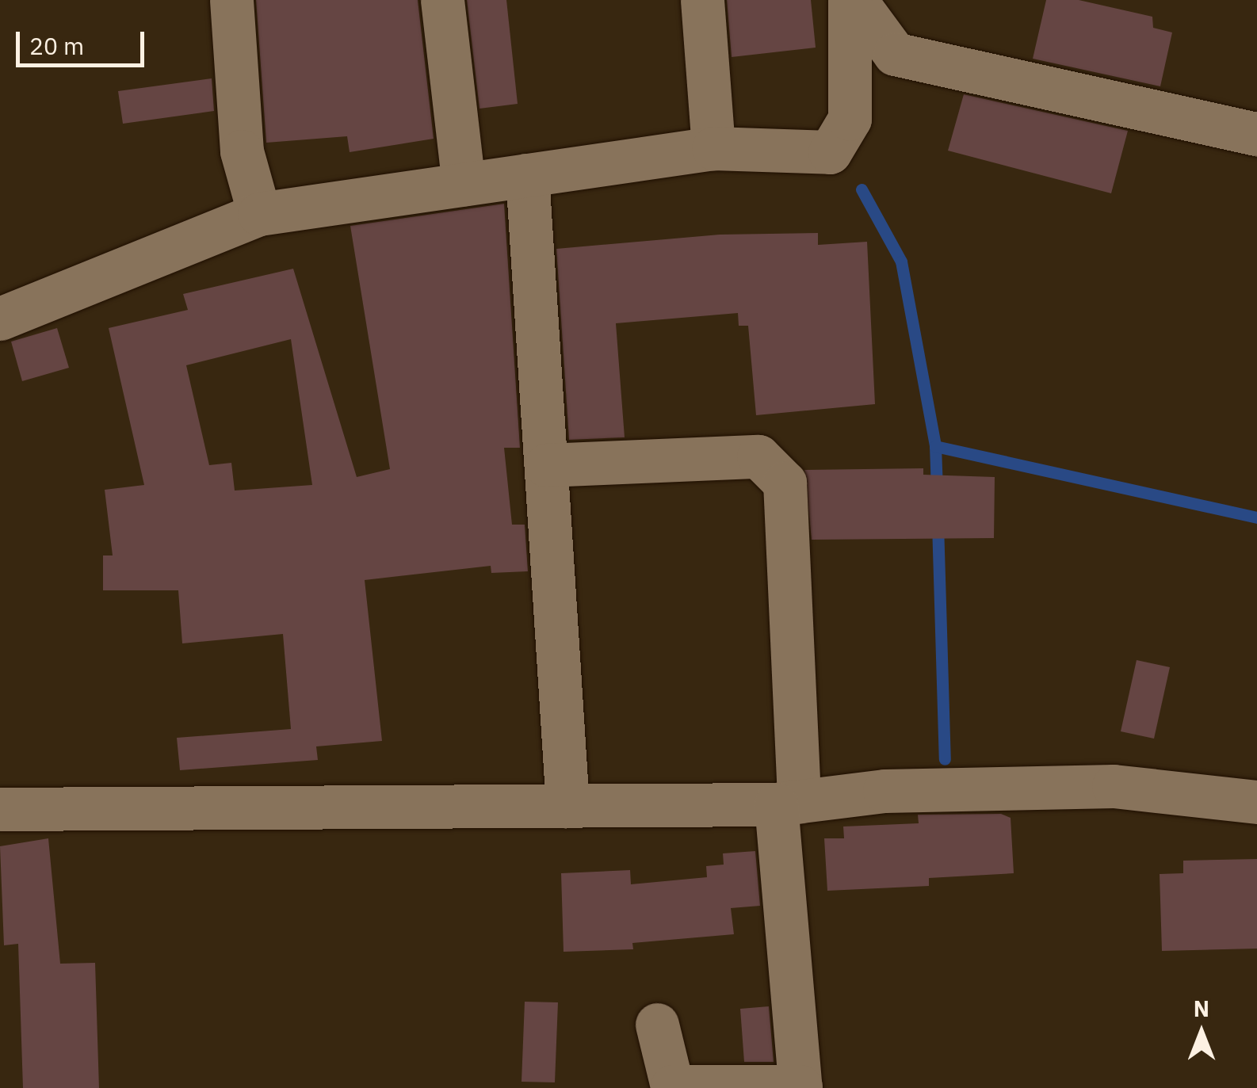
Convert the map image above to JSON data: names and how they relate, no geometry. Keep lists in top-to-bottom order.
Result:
{
  "scale_bar": "20 m",
  "north": "top"
}
